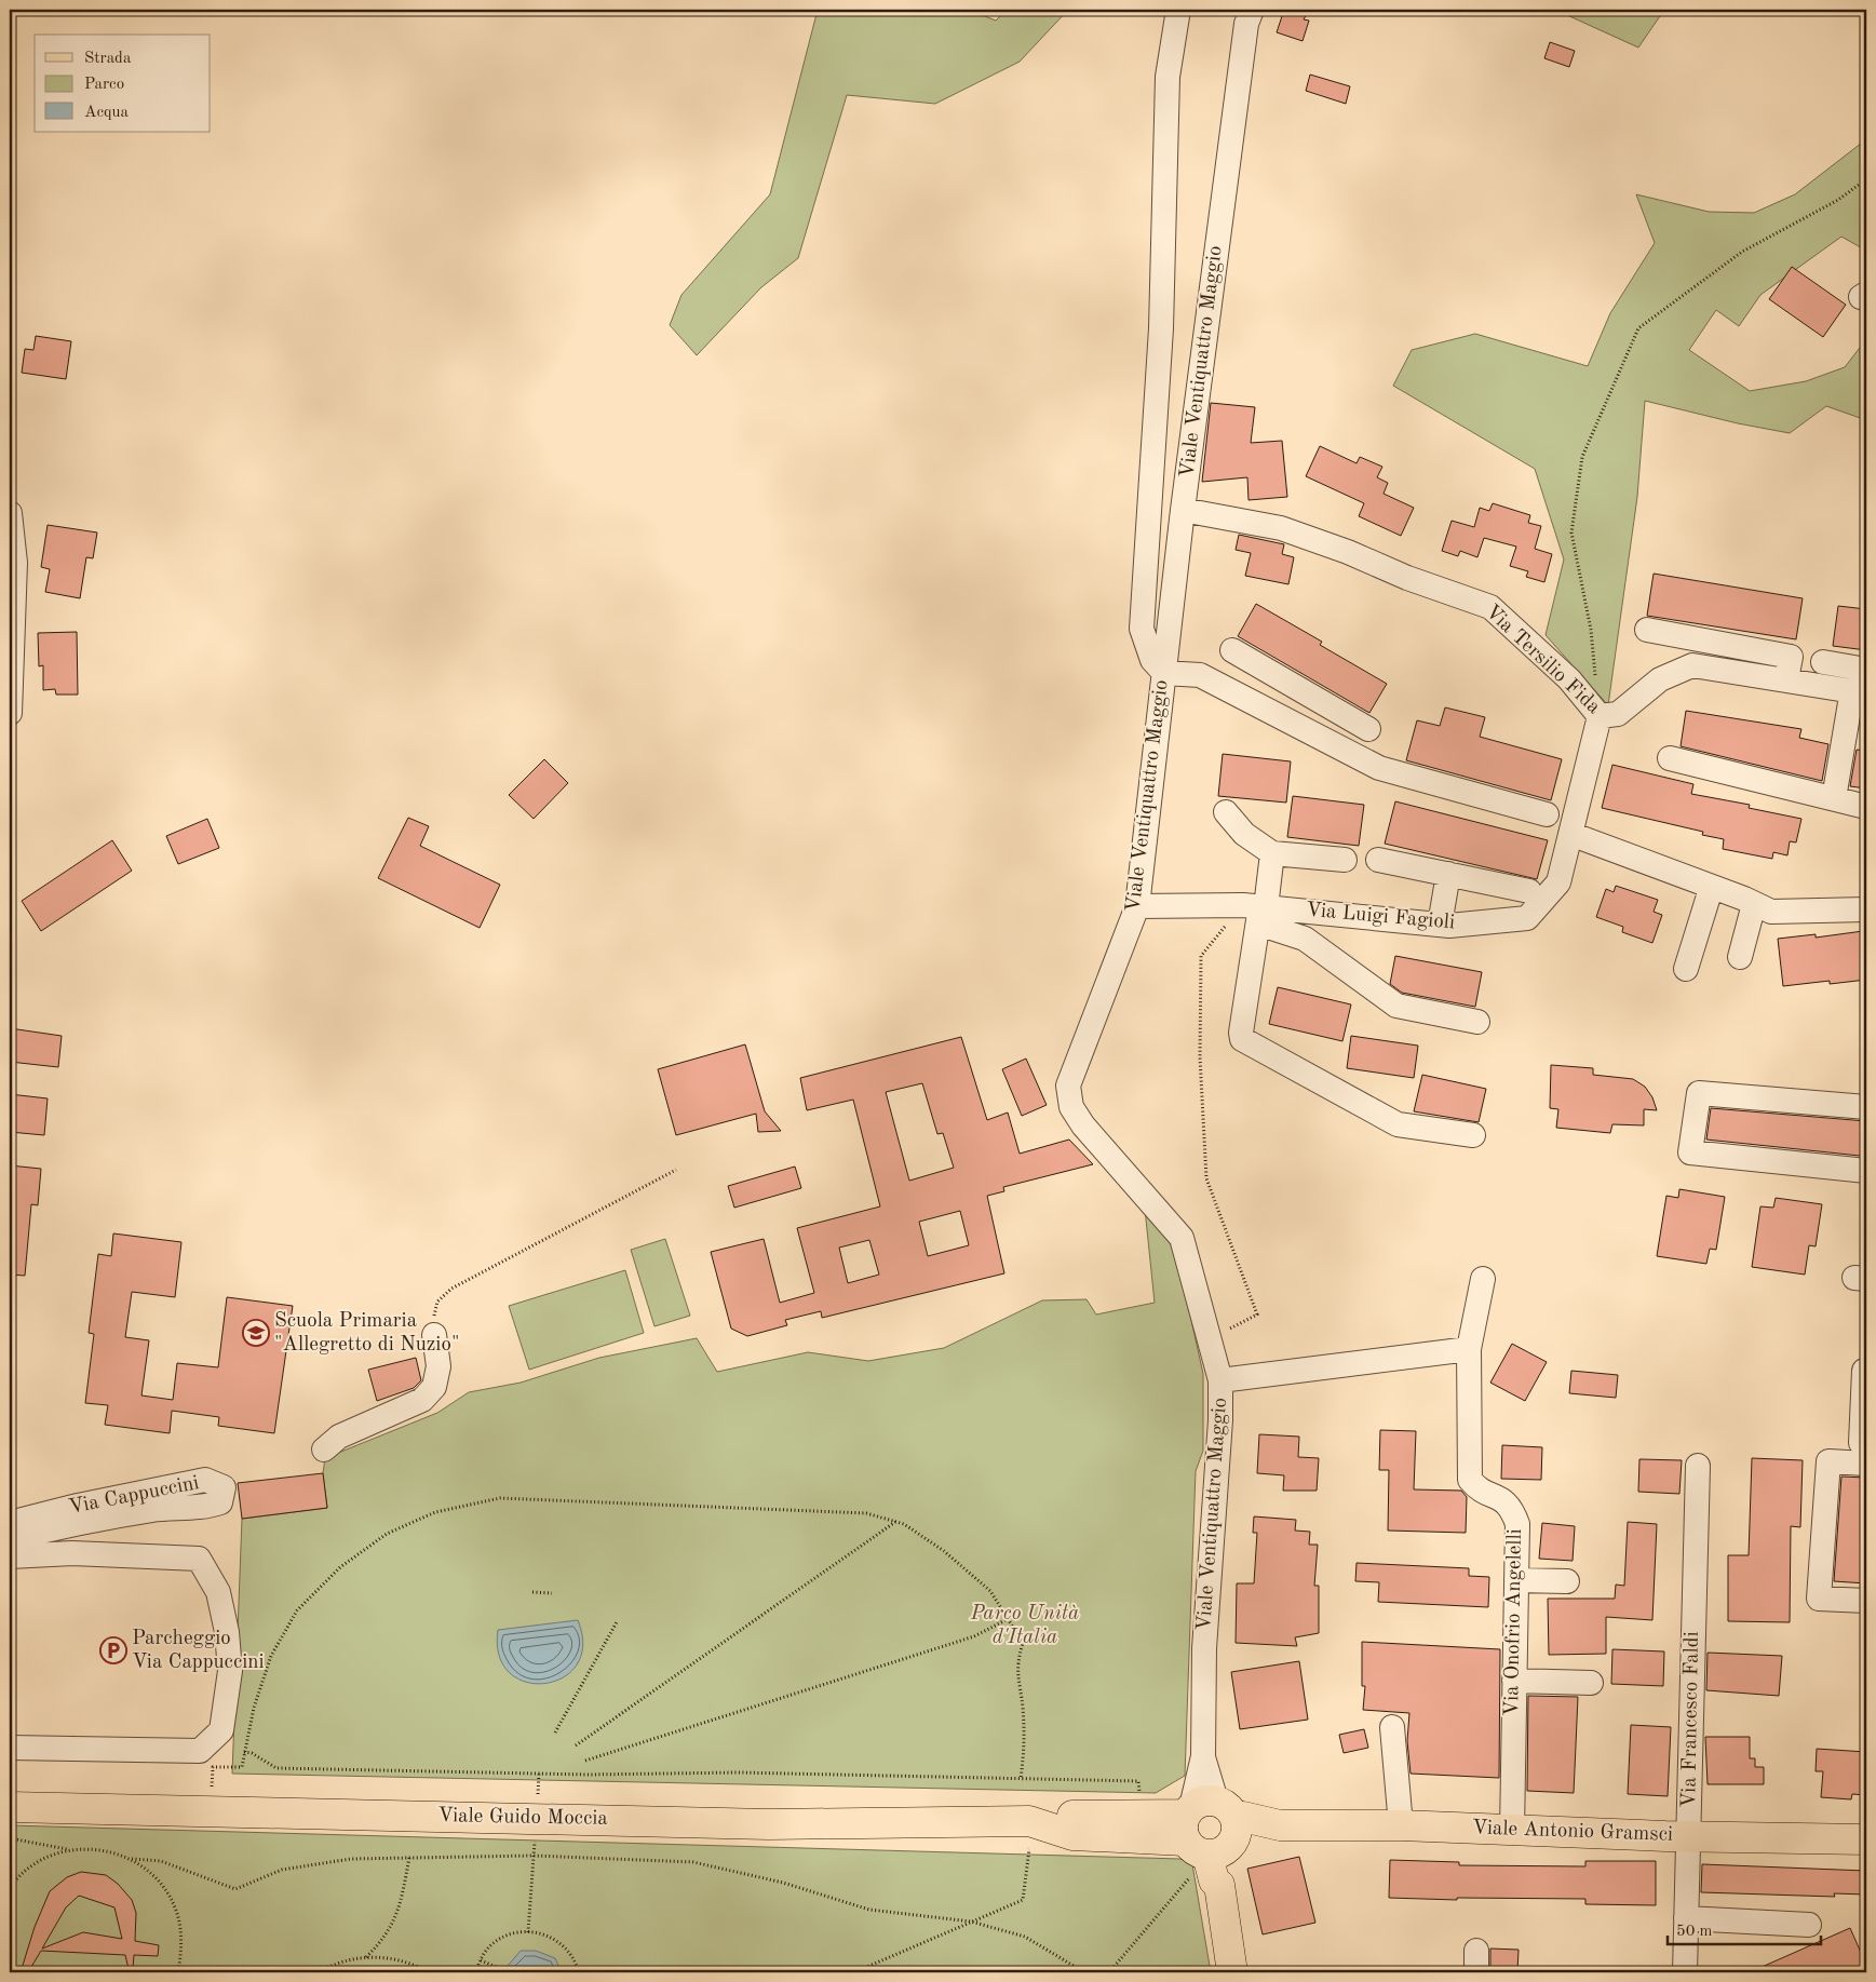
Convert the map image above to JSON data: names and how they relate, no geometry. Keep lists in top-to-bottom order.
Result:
{
  "streets": {
    "main road": ["Viale Ventiquattro Maggio", "Viale Guido Moccia", "Viale Antonio Gramsci"],
    "street": [
      "Via Tersilio Fida",
      "Via Luigi Fagioli",
      "Via Cappuccini",
      "Via Onofrio Angelelli",
      "Via Francesco Faldi"
    ]
  },
  "crossings": [
    ["Viale Ventiquattro Maggio", "Via Tersilio Fida"],
    ["Viale Ventiquattro Maggio", "Via Luigi Fagioli"],
    ["Viale Ventiquattro Maggio", "Viale Guido Moccia"],
    ["Viale Ventiquattro Maggio", "Viale Antonio Gramsci"],
    ["Via Tersilio Fida", "Via Luigi Fagioli"],
    ["Via Onofrio Angelelli", "Viale Antonio Gramsci"],
    ["Via Francesco Faldi", "Viale Antonio Gramsci"],
    ["Viale Guido Moccia", "Viale Antonio Gramsci"]
  ],
  "parks": ["Parco Unità d'Italia"],
  "places": {
    "school or university": ["Scuola Primaria \"Allegretto di Nuzio\""],
    "parking": ["Parcheggio Via Cappuccini"]
  },
  "legend": ["Strada", "Parco", "Acqua"],
  "scale_bar": "50 m"
}
